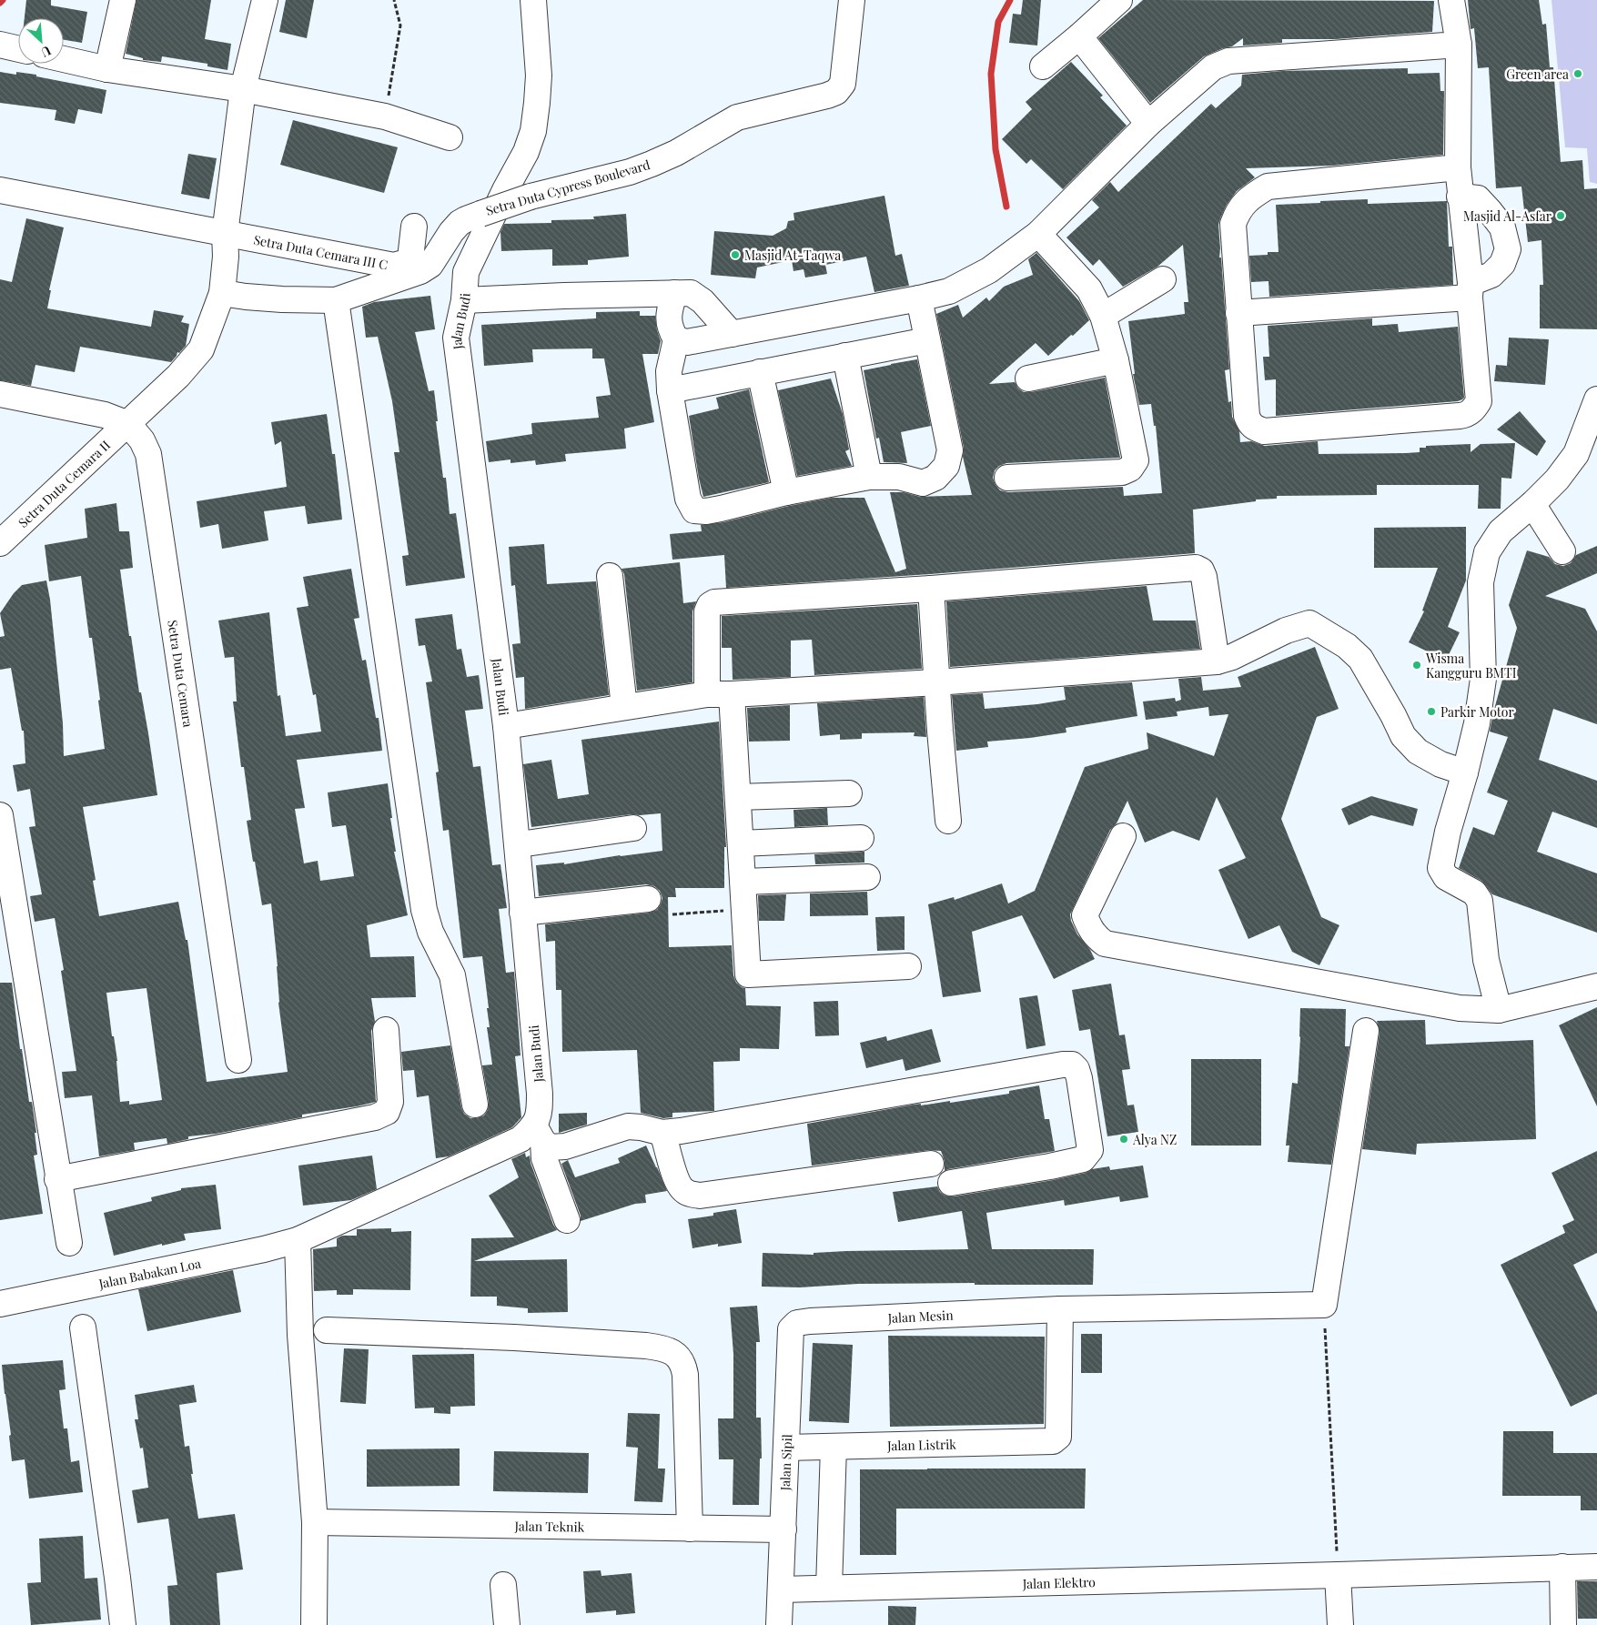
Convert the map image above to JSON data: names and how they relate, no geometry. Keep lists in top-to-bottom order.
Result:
{
  "streets": {
    "street": [
      "Setra Duta Cypress Boulevard",
      "Setra Duta Cemara III C",
      "Jalan Budi",
      "Setra Duta Cemara II",
      "Setra Duta Cemara",
      "Jalan Babakan Loa",
      "Jalan Mesin",
      "Jalan Listrik",
      "Jalan Sipil",
      "Jalan Teknik",
      "Jalan Elektro"
    ]
  },
  "crossings": [
    ["Setra Duta Cypress Boulevard", "Setra Duta Cemara II"],
    ["Setra Duta Cemara III C", "Setra Duta Cemara II"],
    ["Setra Duta Cemara II", "Setra Duta Cemara"],
    ["Jalan Mesin", "Jalan Listrik"],
    ["Jalan Mesin", "Jalan Sipil"],
    ["Jalan Listrik", "Jalan Sipil"],
    ["Jalan Sipil", "Jalan Teknik"],
    ["Jalan Sipil", "Jalan Elektro"]
  ],
  "places": [
    "Green area",
    "Masjid Al-Asfar",
    "Masjid At-Taqwa",
    "Wisma Kangguru BMTI",
    "Parkir Motor",
    "Alya NZ"
  ],
  "north": "bottom right"
}
